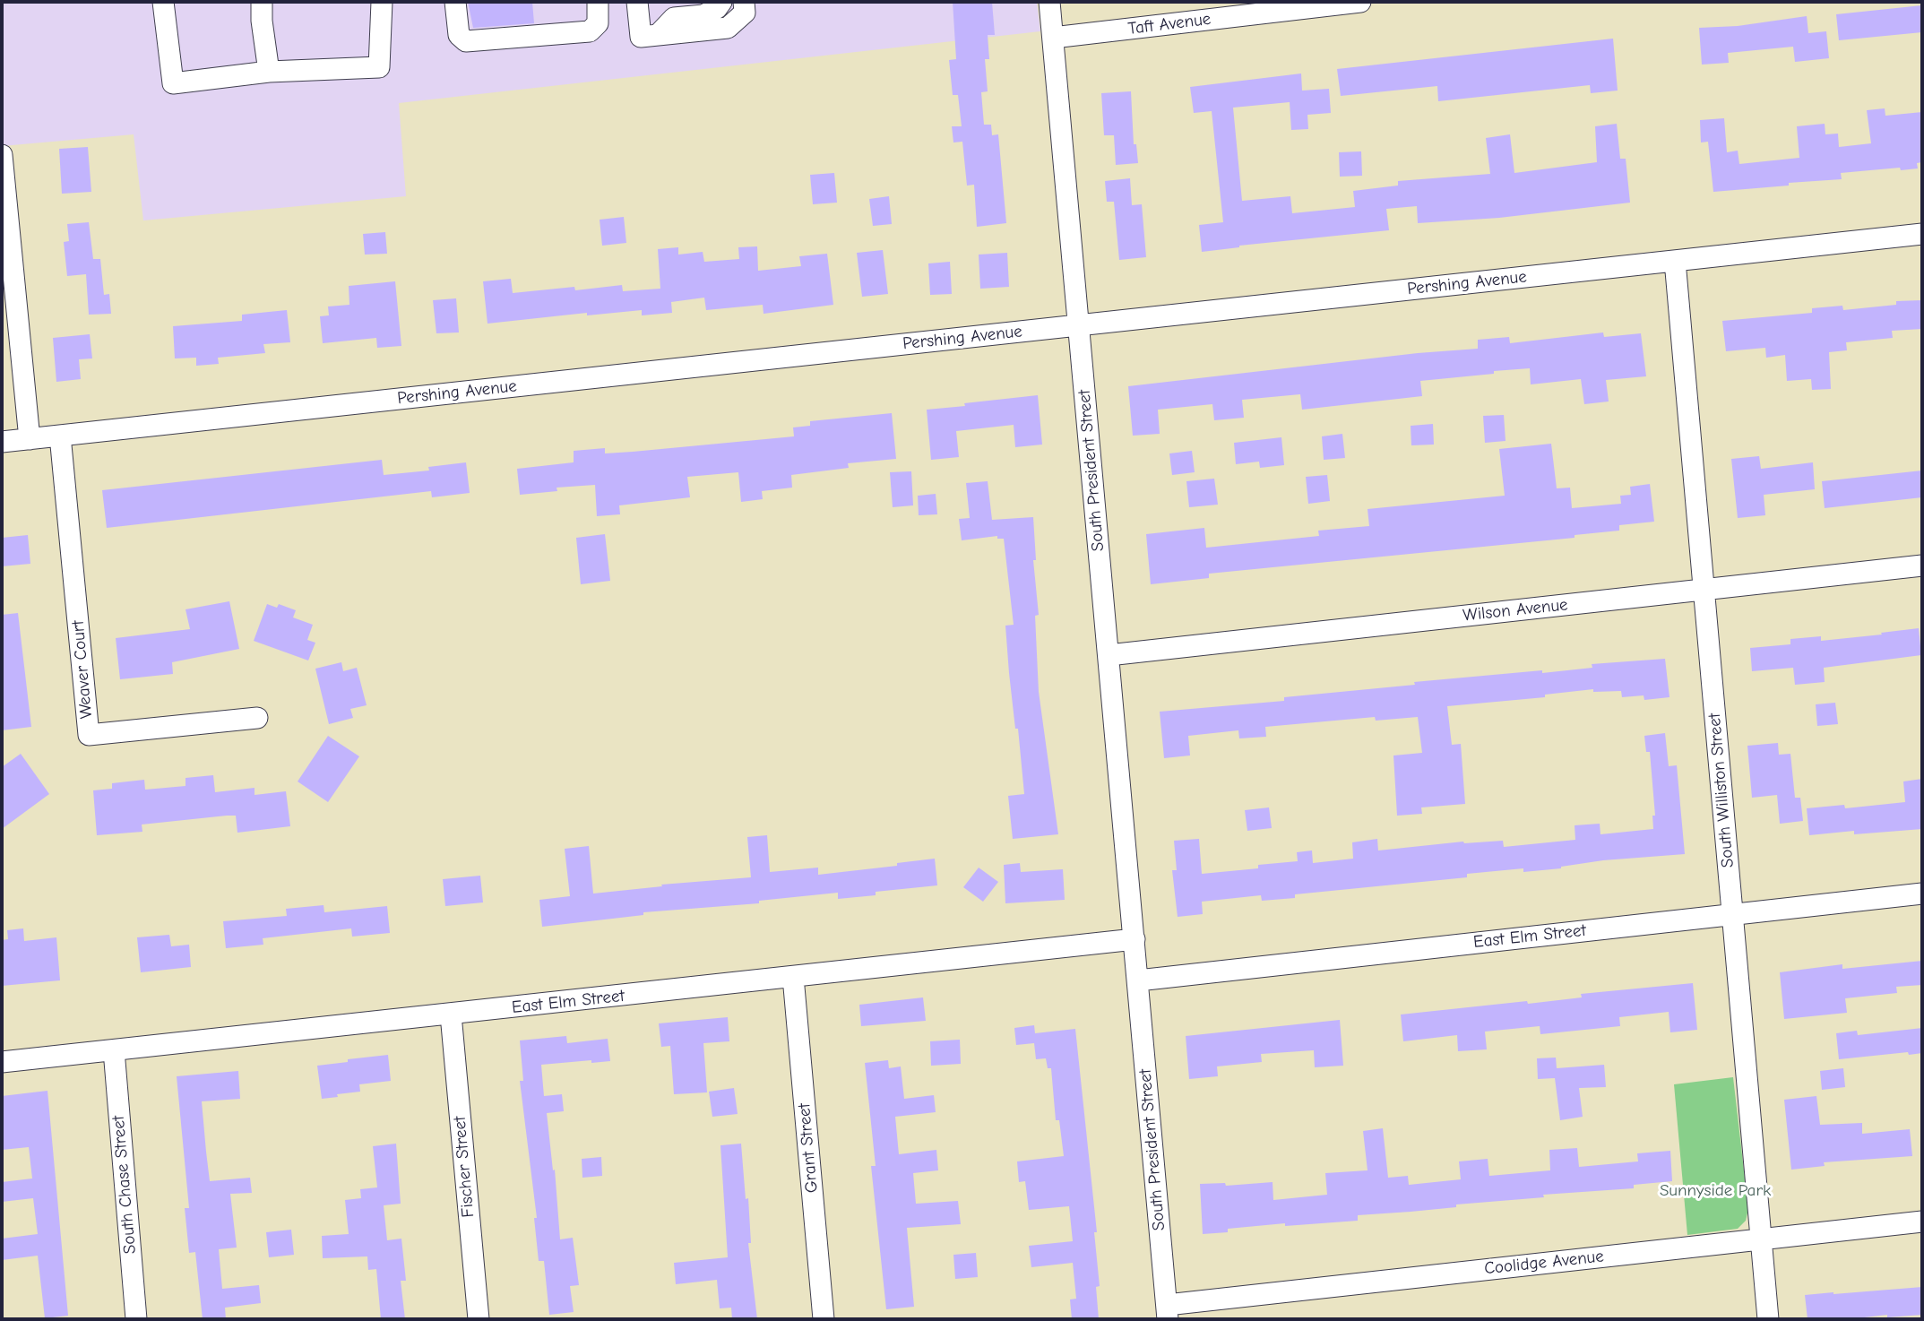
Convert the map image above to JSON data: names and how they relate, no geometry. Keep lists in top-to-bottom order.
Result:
{
  "streets": {
    "street": [
      "Taft Avenue",
      "Pershing Avenue",
      "South President Street",
      "Wilson Avenue",
      "Weaver Court",
      "South Williston Street",
      "East Elm Street",
      "Grant Street",
      "Fischer Street",
      "South Chase Street",
      "Coolidge Avenue"
    ]
  },
  "crossings": [
    ["Taft Avenue", "South President Street"],
    ["Pershing Avenue", "South President Street"],
    ["Pershing Avenue", "Weaver Court"],
    ["Pershing Avenue", "South Williston Street"],
    ["South President Street", "Wilson Avenue"],
    ["South President Street", "East Elm Street"],
    ["South President Street", "Coolidge Avenue"],
    ["Wilson Avenue", "South Williston Street"],
    ["South Williston Street", "East Elm Street"],
    ["South Williston Street", "Coolidge Avenue"],
    ["East Elm Street", "Grant Street"],
    ["East Elm Street", "Fischer Street"],
    ["East Elm Street", "South Chase Street"]
  ],
  "parks": ["Sunnyside Park"]
}
